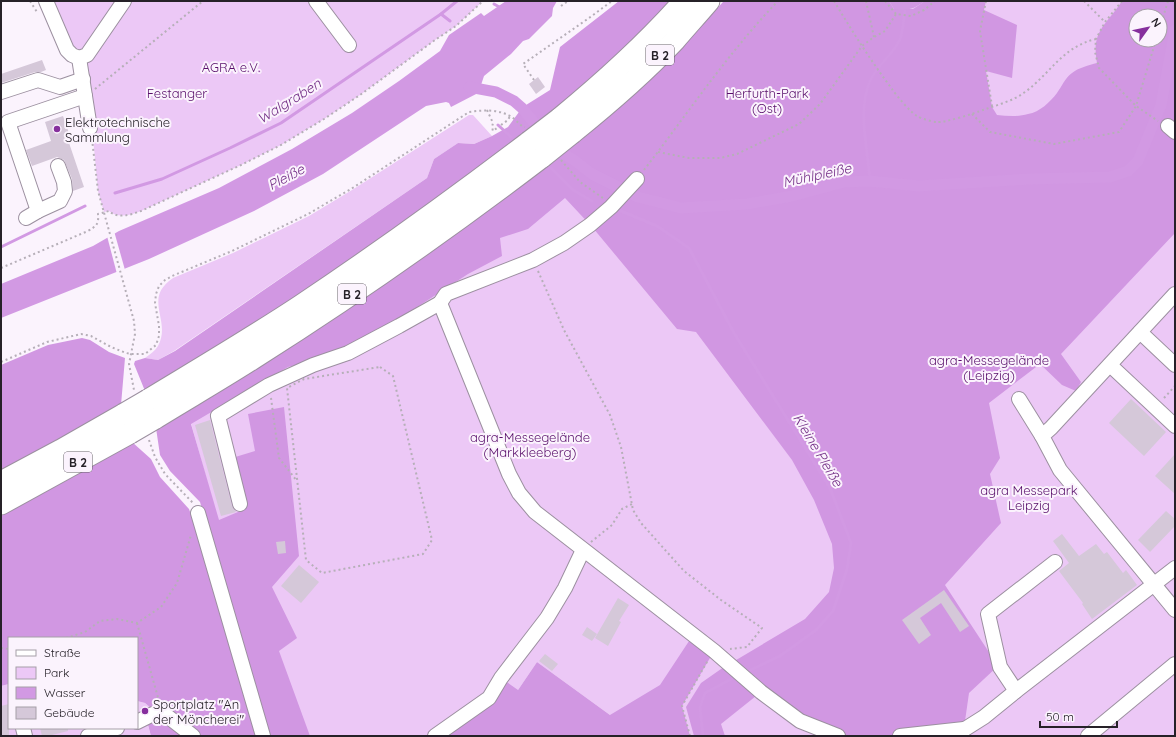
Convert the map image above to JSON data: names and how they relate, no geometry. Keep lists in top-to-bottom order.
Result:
{
  "streets": {
    "highway": ["B 2"]
  },
  "water": [
    "Walgraben",
    "Mühlpleiße",
    "Pleiße",
    "Kleine Pleiße"
  ],
  "parks": [
    "AGRA e.V.",
    "Festanger",
    "Herfurth-Park (Ost)",
    "agra-Messegelände (Leipzig)",
    "agra-Messegelände (Markkleeberg)",
    "agra Messepark Leipzig"
  ],
  "places": ["Elektrotechnische Sammlung", "Sportplatz \"An der Möncherei\""],
  "legend": [
    "Straße",
    "Park",
    "Wasser",
    "Gebäude"
  ],
  "scale_bar": "50 m",
  "north": "top right"
}
